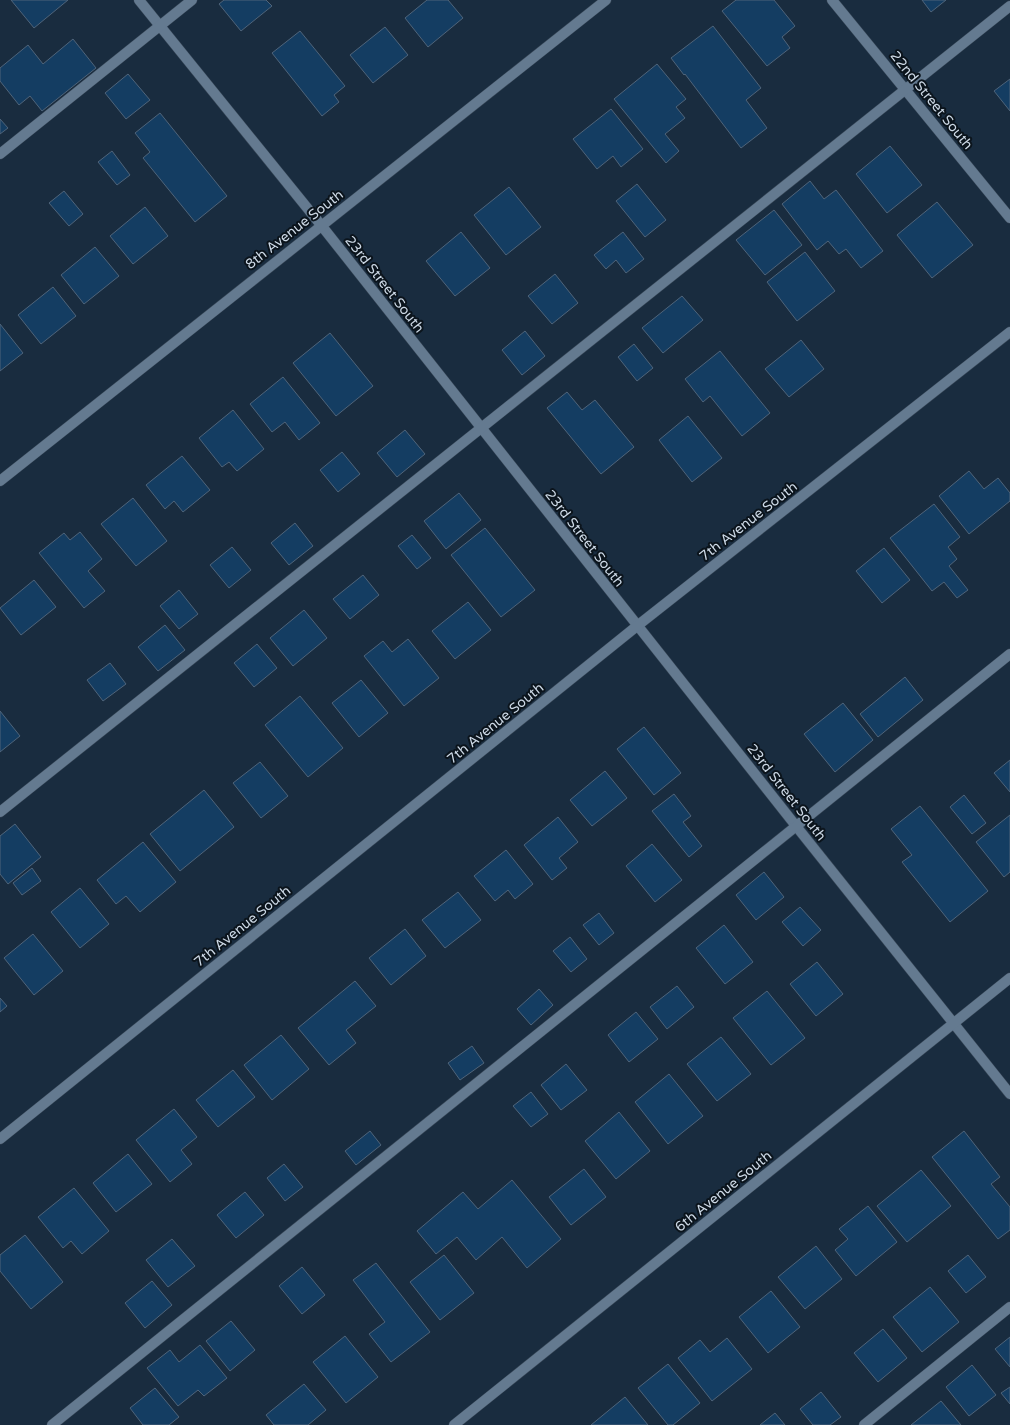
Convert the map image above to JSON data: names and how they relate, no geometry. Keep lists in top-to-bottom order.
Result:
{
  "streets": {
    "street": [
      "22nd Street South",
      "8th Avenue South",
      "23rd Street South",
      "7th Avenue South",
      "6th Avenue South"
    ]
  },
  "crossings": [
    ["8th Avenue South", "23rd Street South"],
    ["23rd Street South", "7th Avenue South"],
    ["23rd Street South", "6th Avenue South"]
  ]
}
